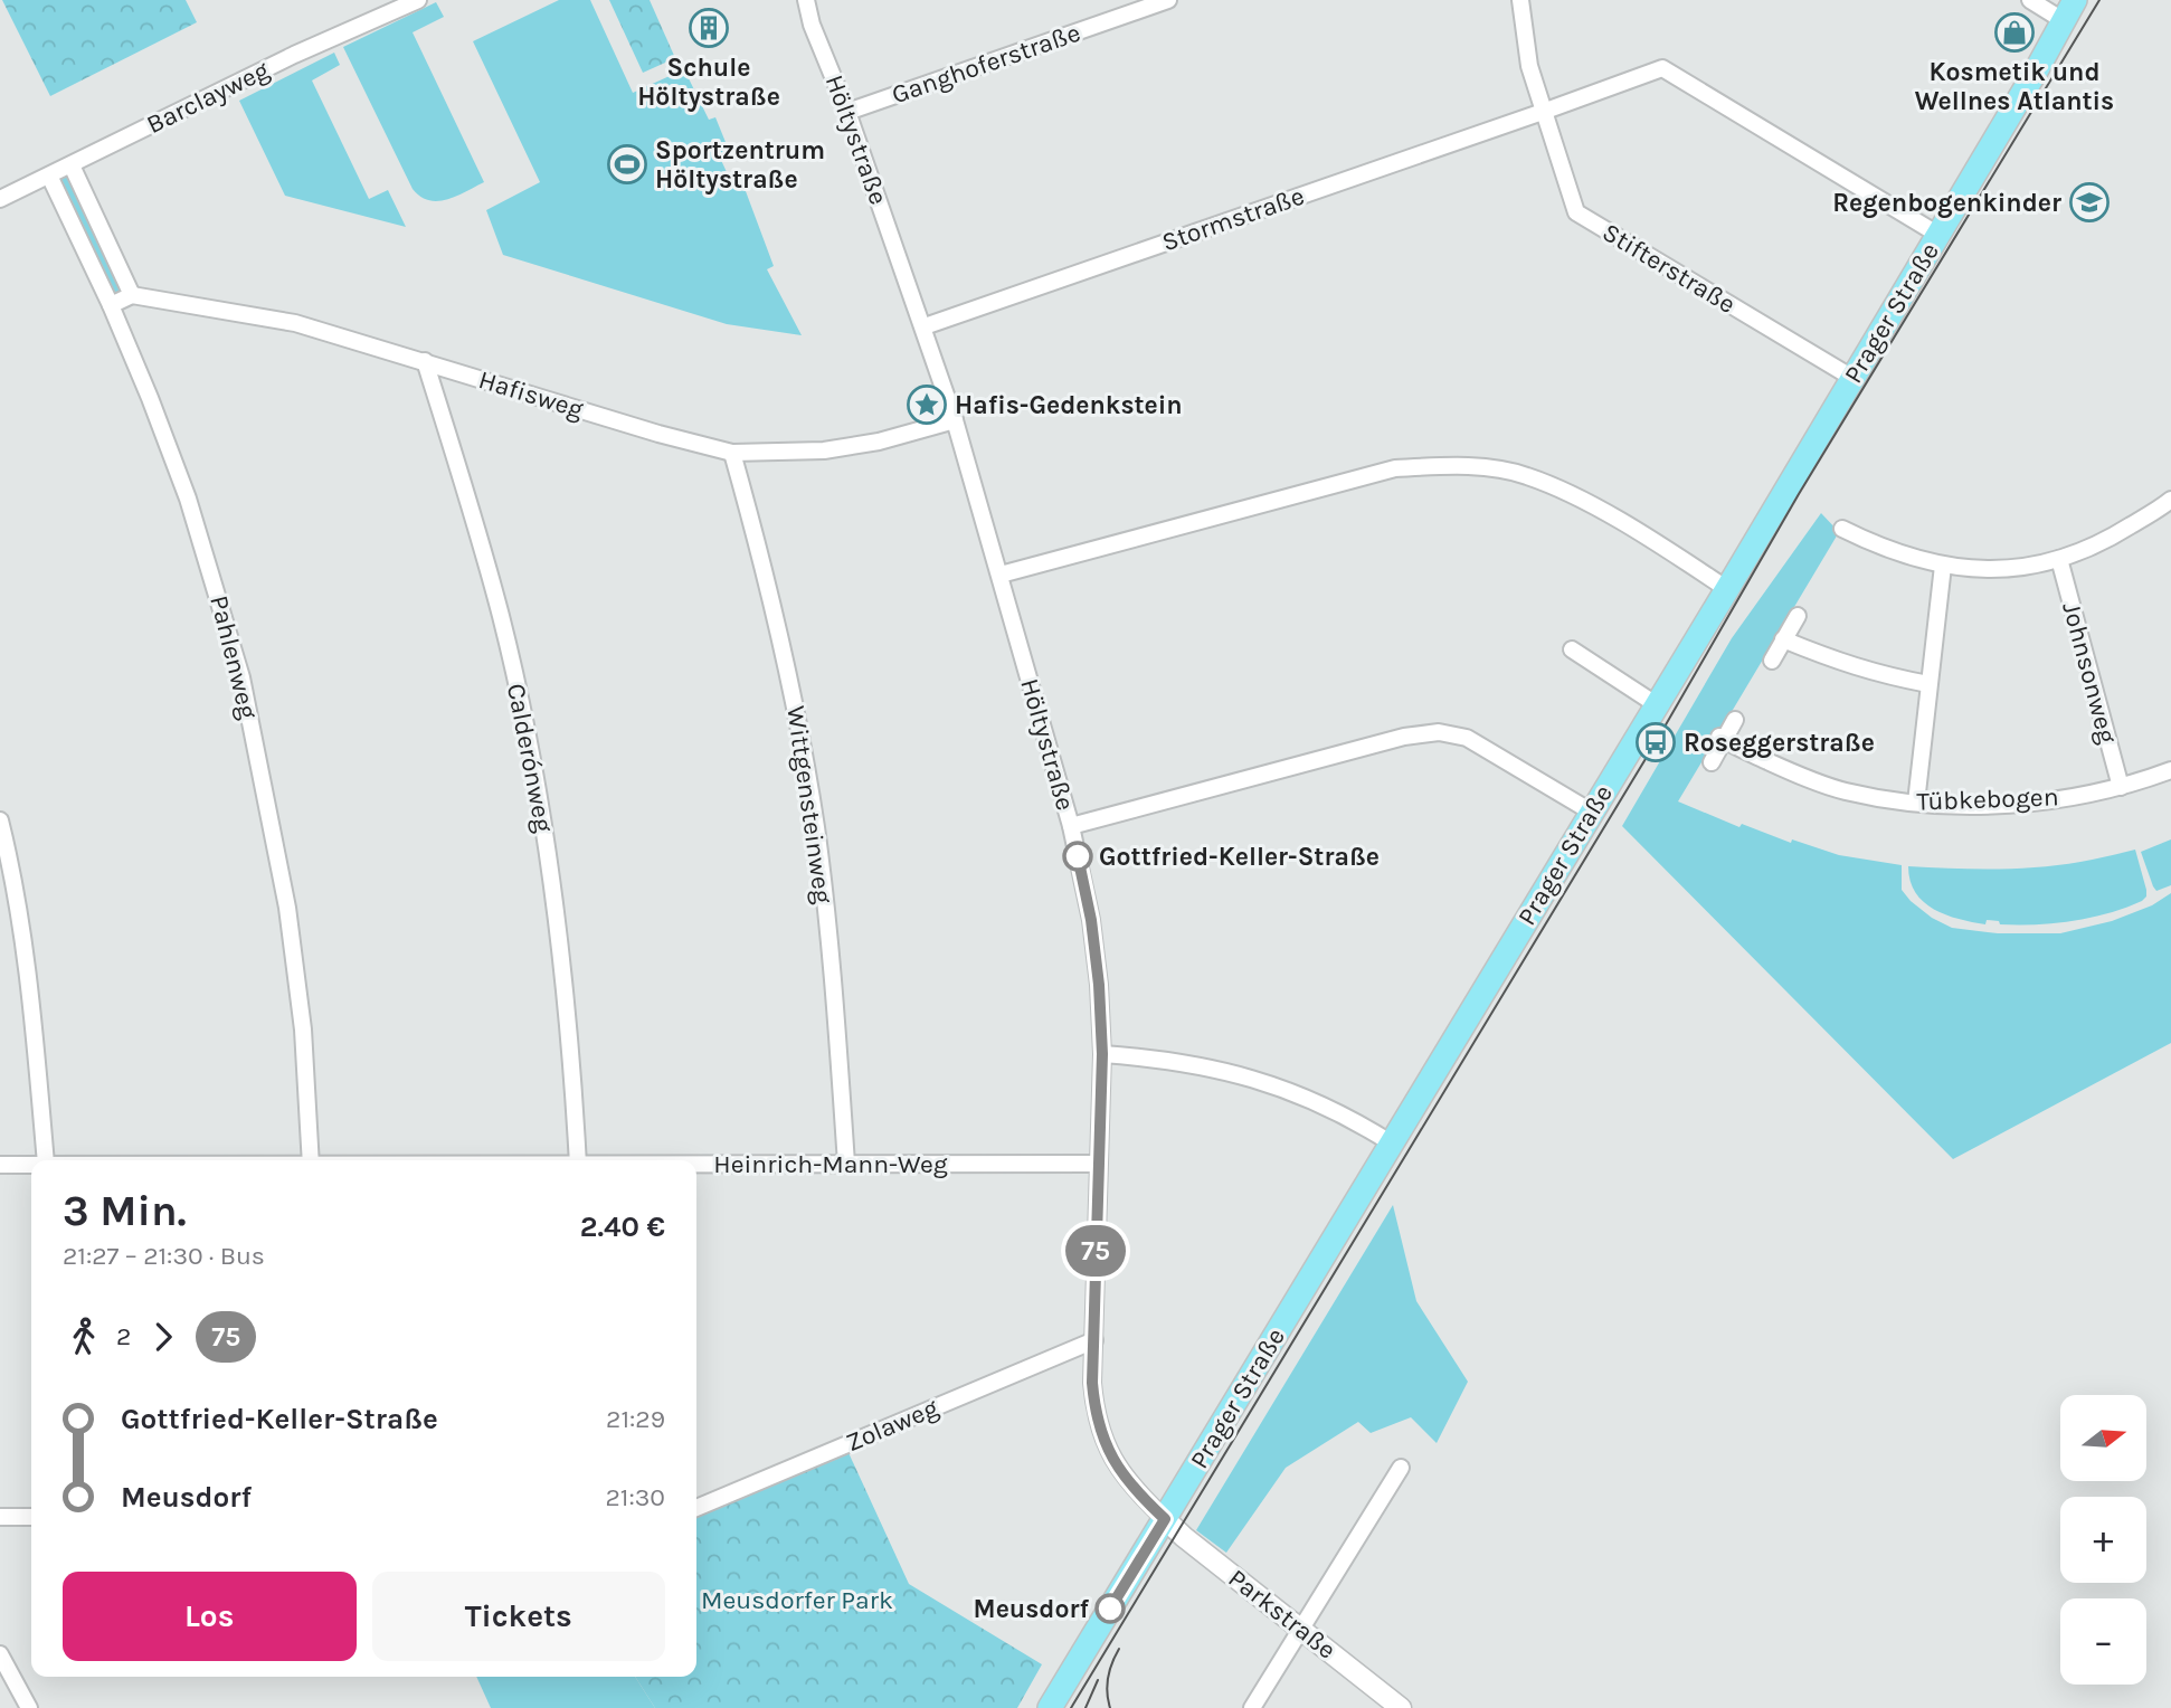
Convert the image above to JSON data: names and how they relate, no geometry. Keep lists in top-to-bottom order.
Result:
{
  "streets": {
    "main road": ["Prager Straße"],
    "street": [
      "Ganghoferstraße",
      "Barclayweg",
      "Höltystraße",
      "Stormstraße",
      "Stifterstraße",
      "Hafisweg",
      "Pahlenweg",
      "Johnsonweg",
      "Calderónweg",
      "Tübkebogen",
      "Wittgensteinweg",
      "Heinrich-Mann-Weg",
      "Zolaweg",
      "Parkstraße"
    ]
  },
  "crossings": [
    ["Ganghoferstraße", "Höltystraße"],
    ["Barclayweg", "Pahlenweg"],
    ["Höltystraße", "Stormstraße"],
    ["Höltystraße", "Prager Straße"],
    ["Höltystraße", "Hafisweg"],
    ["Höltystraße", "Heinrich-Mann-Weg"],
    ["Höltystraße", "Zolaweg"],
    ["Höltystraße", "Parkstraße"],
    ["Stormstraße", "Stifterstraße"],
    ["Stormstraße", "Prager Straße"],
    ["Stifterstraße", "Prager Straße"],
    ["Prager Straße", "Parkstraße"],
    ["Hafisweg", "Calderónweg"],
    ["Hafisweg", "Wittgensteinweg"],
    ["Johnsonweg", "Tübkebogen"],
    ["Wittgensteinweg", "Heinrich-Mann-Weg"]
  ],
  "parks": ["Meusdorfer Park"],
  "places": {
    "building": ["Schule Höltystraße"],
    "shop": ["Kosmetik und Wellnes Atlantis"],
    "sports": ["Sportzentrum Höltystraße"],
    "school or university": ["Regenbogenkinder"],
    "place": ["Hafis-Gedenkstein"],
    "bus stop": ["Roseggerstraße"],
    "other": ["Gottfried-Keller-Straße", "Meusdorf"]
  },
  "lines": ["bus line 75"],
  "north": "right",
  "page": {
    "on_map": "75",
    "heading": ["3 Min.", "21:27 – 21:30 · Bus", "2.40 €"],
    "legs": ["2", "75"],
    "list": [
      {
        "name": "Gottfried-Keller-Straße",
        "value": "21:29"
      },
      {
        "name": "Meusdorf",
        "value": "21:30"
      }
    ],
    "map_buttons": ["+", "−"],
    "buttons": ["Los", "Tickets"]
  }
}
